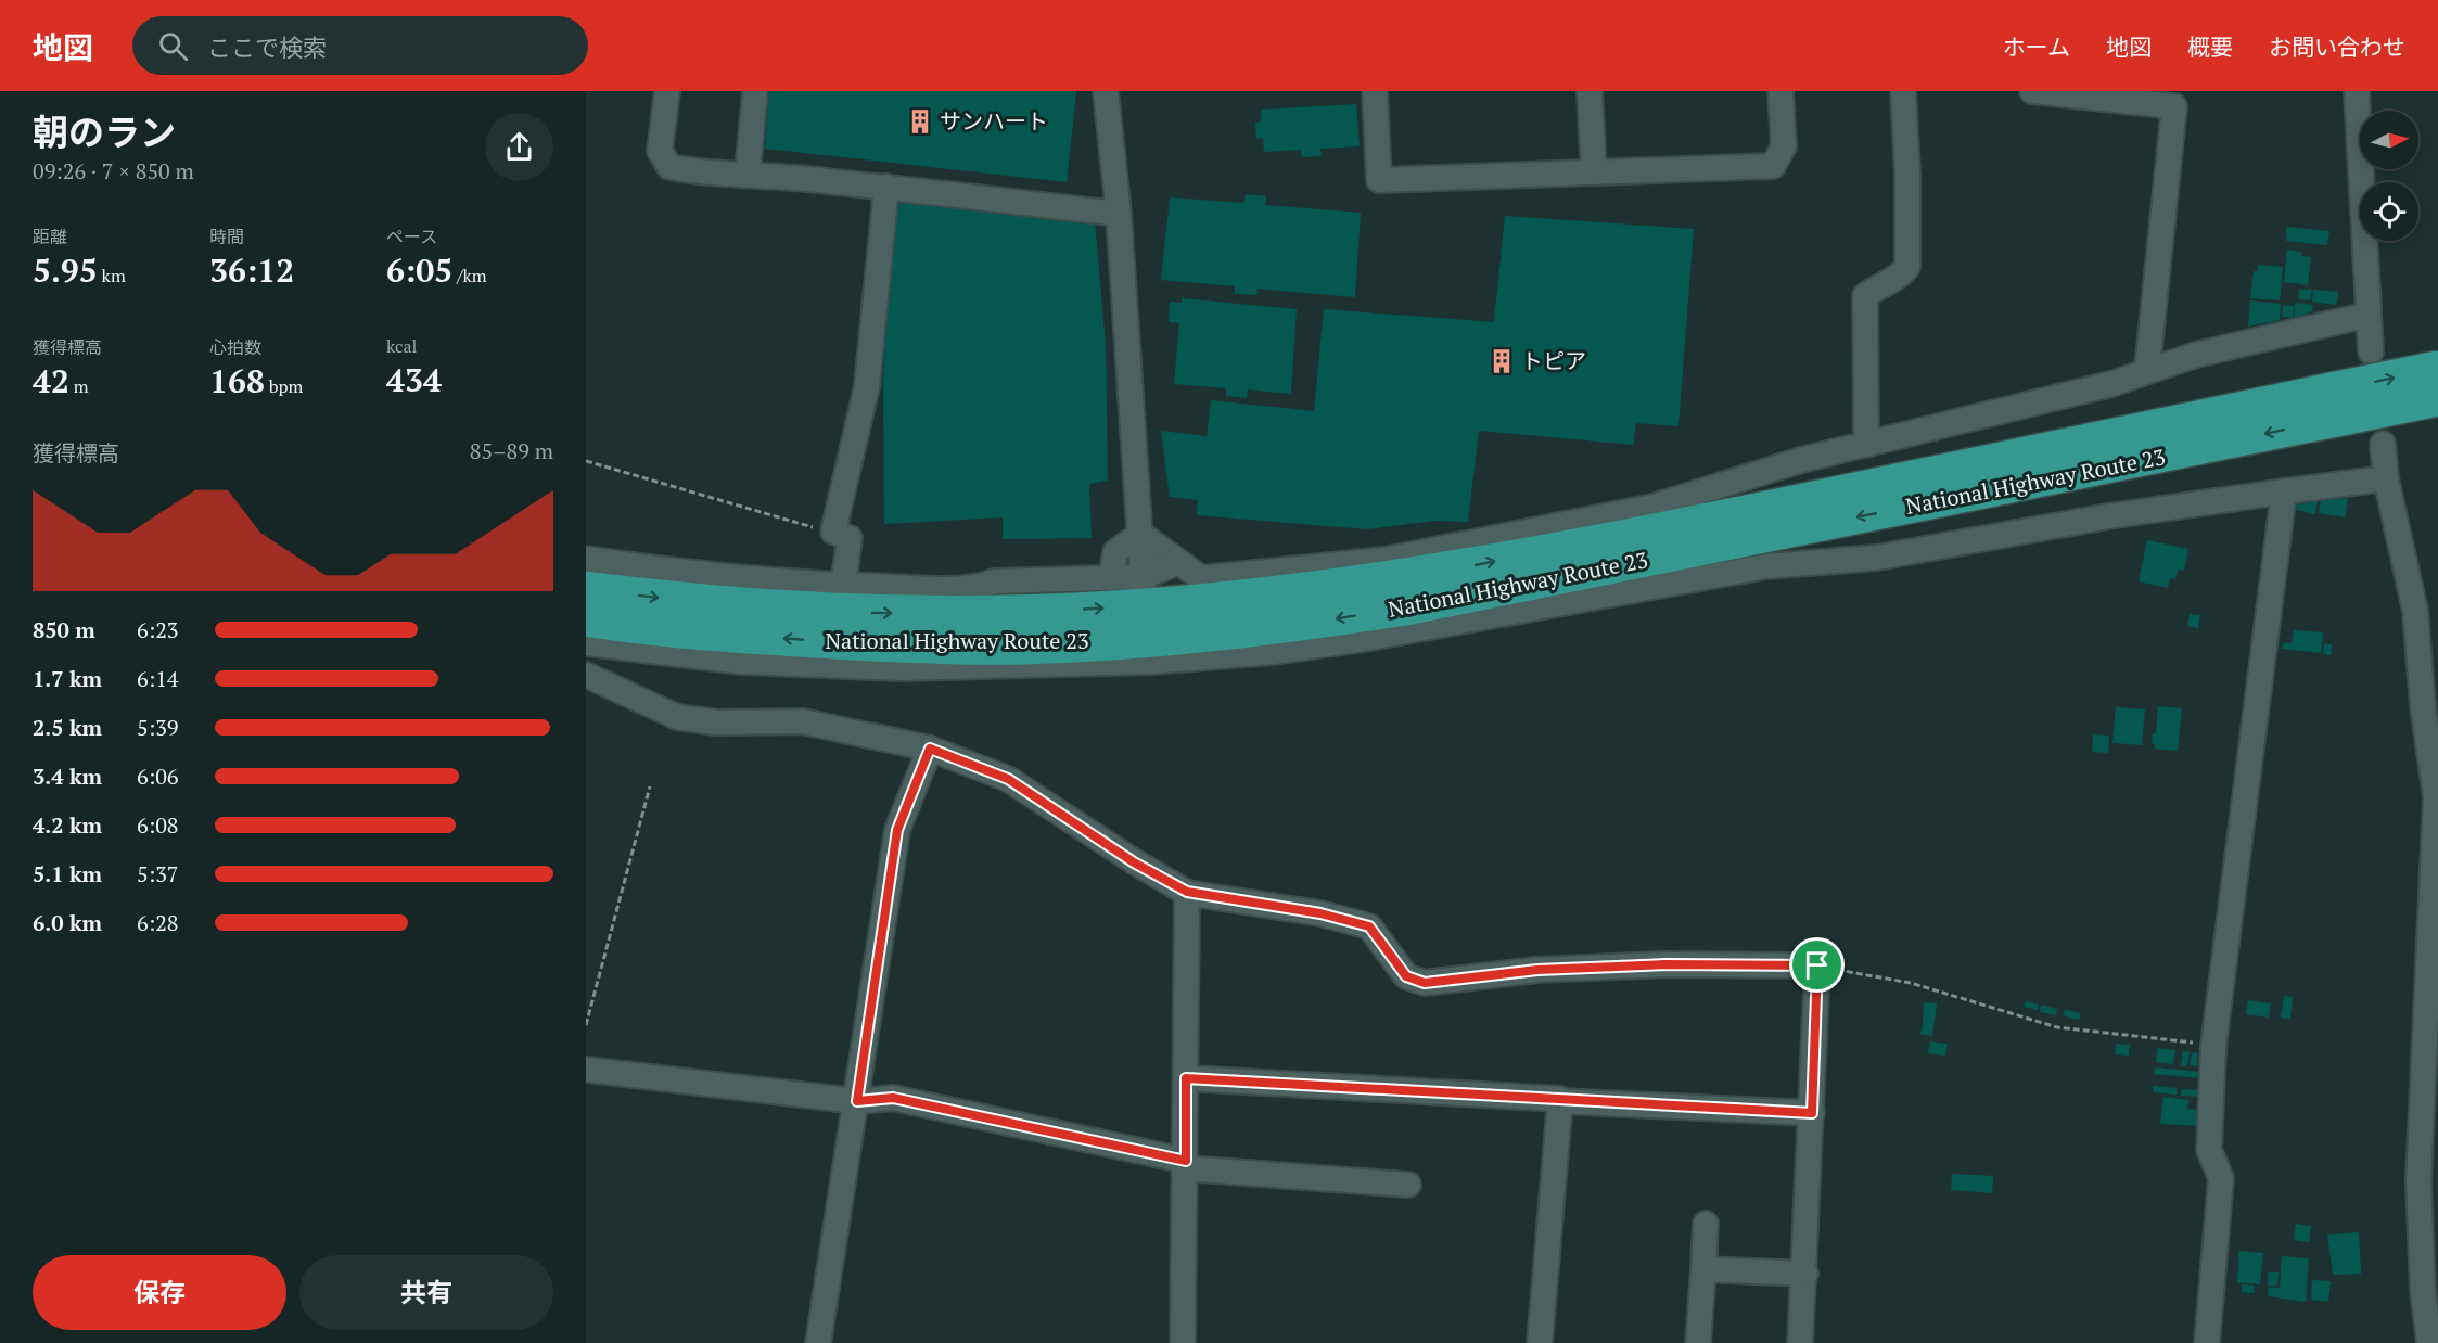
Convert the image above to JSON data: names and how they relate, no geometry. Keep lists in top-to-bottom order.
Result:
{
  "streets": {
    "highway": ["National Highway Route 23"]
  },
  "places": {
    "building": ["サンハート", "トピア"]
  },
  "north": "right",
  "page": {
    "header": "地図",
    "search": "ここで検索",
    "nav": [
      "ホーム",
      "地図",
      "概要",
      "お問い合わせ"
    ],
    "heading": ["朝のラン", "09:26 · 7 × 850 m"],
    "stats": [
      ["距離", "5.95 km"],
      ["時間", "36:12"],
      ["ペース", "6:05 /km"],
      ["獲得標高", "42 m"],
      ["心拍数", "168 bpm"],
      ["kcal", "434"]
    ],
    "chart": ["獲得標高", "85–89 m"],
    "list": [
      {
        "name": "850 m",
        "note": "6:23"
      },
      {
        "name": "1.7 km",
        "note": "6:14"
      },
      {
        "name": "2.5 km",
        "note": "5:39"
      },
      {
        "name": "3.4 km",
        "note": "6:06"
      },
      {
        "name": "4.2 km",
        "note": "6:08"
      },
      {
        "name": "5.1 km",
        "note": "5:37"
      },
      {
        "name": "6.0 km",
        "note": "6:28"
      }
    ],
    "buttons": ["保存", "共有"]
  }
}
